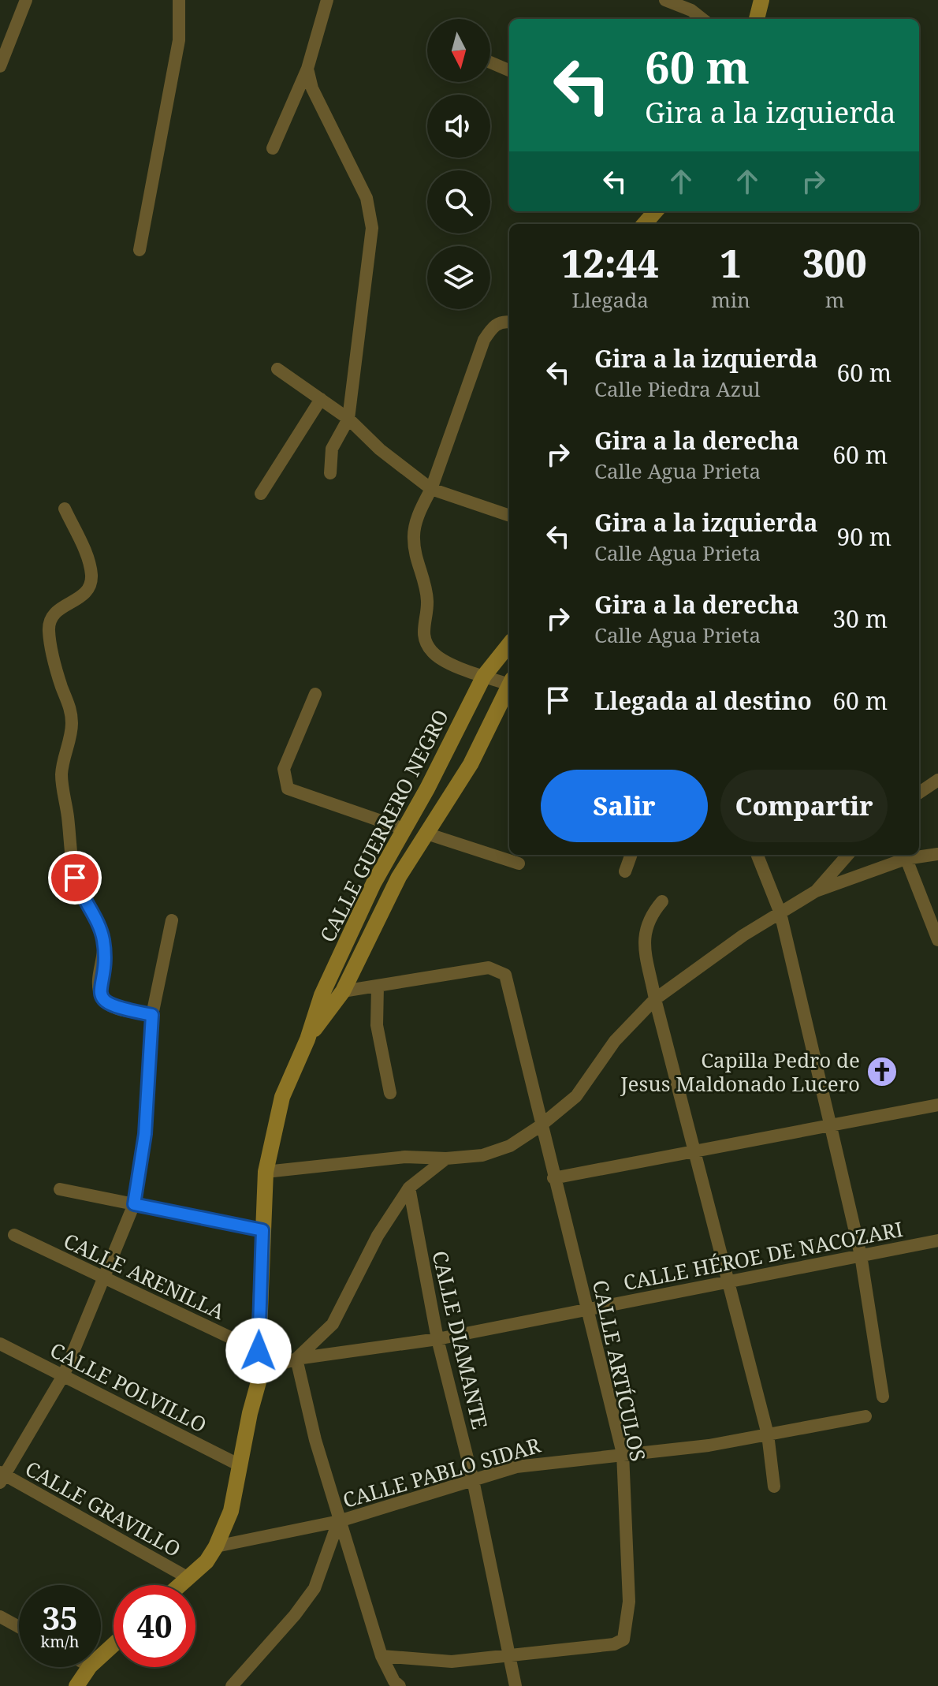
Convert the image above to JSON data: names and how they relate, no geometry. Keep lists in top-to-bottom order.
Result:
{
  "streets": {
    "street": [
      "CALLE GUERRERO NEGRO",
      "CALLE HÉROE DE NACOZARI",
      "CALLE ARENILLA",
      "CALLE DIAMANTE",
      "CALLE ARTÍCULOS",
      "CALLE POLVILLO",
      "CALLE PABLO SIDAR",
      "CALLE GRAVILLO"
    ]
  },
  "crossings": [
    ["CALLE GUERRERO NEGRO", "CALLE HÉROE DE NACOZARI"],
    ["CALLE GUERRERO NEGRO", "CALLE ARENILLA"],
    ["CALLE GUERRERO NEGRO", "CALLE POLVILLO"],
    ["CALLE GUERRERO NEGRO", "CALLE PABLO SIDAR"],
    ["CALLE GUERRERO NEGRO", "CALLE GRAVILLO"],
    ["CALLE HÉROE DE NACOZARI", "CALLE DIAMANTE"],
    ["CALLE HÉROE DE NACOZARI", "CALLE ARTÍCULOS"],
    ["CALLE DIAMANTE", "CALLE ARTÍCULOS"],
    ["CALLE DIAMANTE", "CALLE PABLO SIDAR"],
    ["CALLE ARTÍCULOS", "CALLE PABLO SIDAR"]
  ],
  "places": {
    "church": ["Capilla Pedro de Jesus Maldonado Lucero"]
  },
  "north": "bottom",
  "page": {
    "turn": ["60 m", "Gira a la izquierda"],
    "eta": [
      "12:44",
      "Llegada",
      "1",
      "min",
      "300",
      "m"
    ],
    "list": [
      {
        "name": "Gira a la izquierda",
        "note": "Calle Piedra Azul",
        "value": "60 m"
      },
      {
        "name": "Gira a la derecha",
        "note": "Calle Agua Prieta",
        "value": "60 m"
      },
      {
        "name": "Gira a la izquierda",
        "note": "Calle Agua Prieta",
        "value": "90 m"
      },
      {
        "name": "Gira a la derecha",
        "note": "Calle Agua Prieta",
        "value": "30 m"
      },
      {
        "name": "Llegada al destino",
        "value": "60 m"
      }
    ],
    "buttons": ["Salir", "Compartir"],
    "speed": "35 km/h",
    "limit": "40"
  }
}
